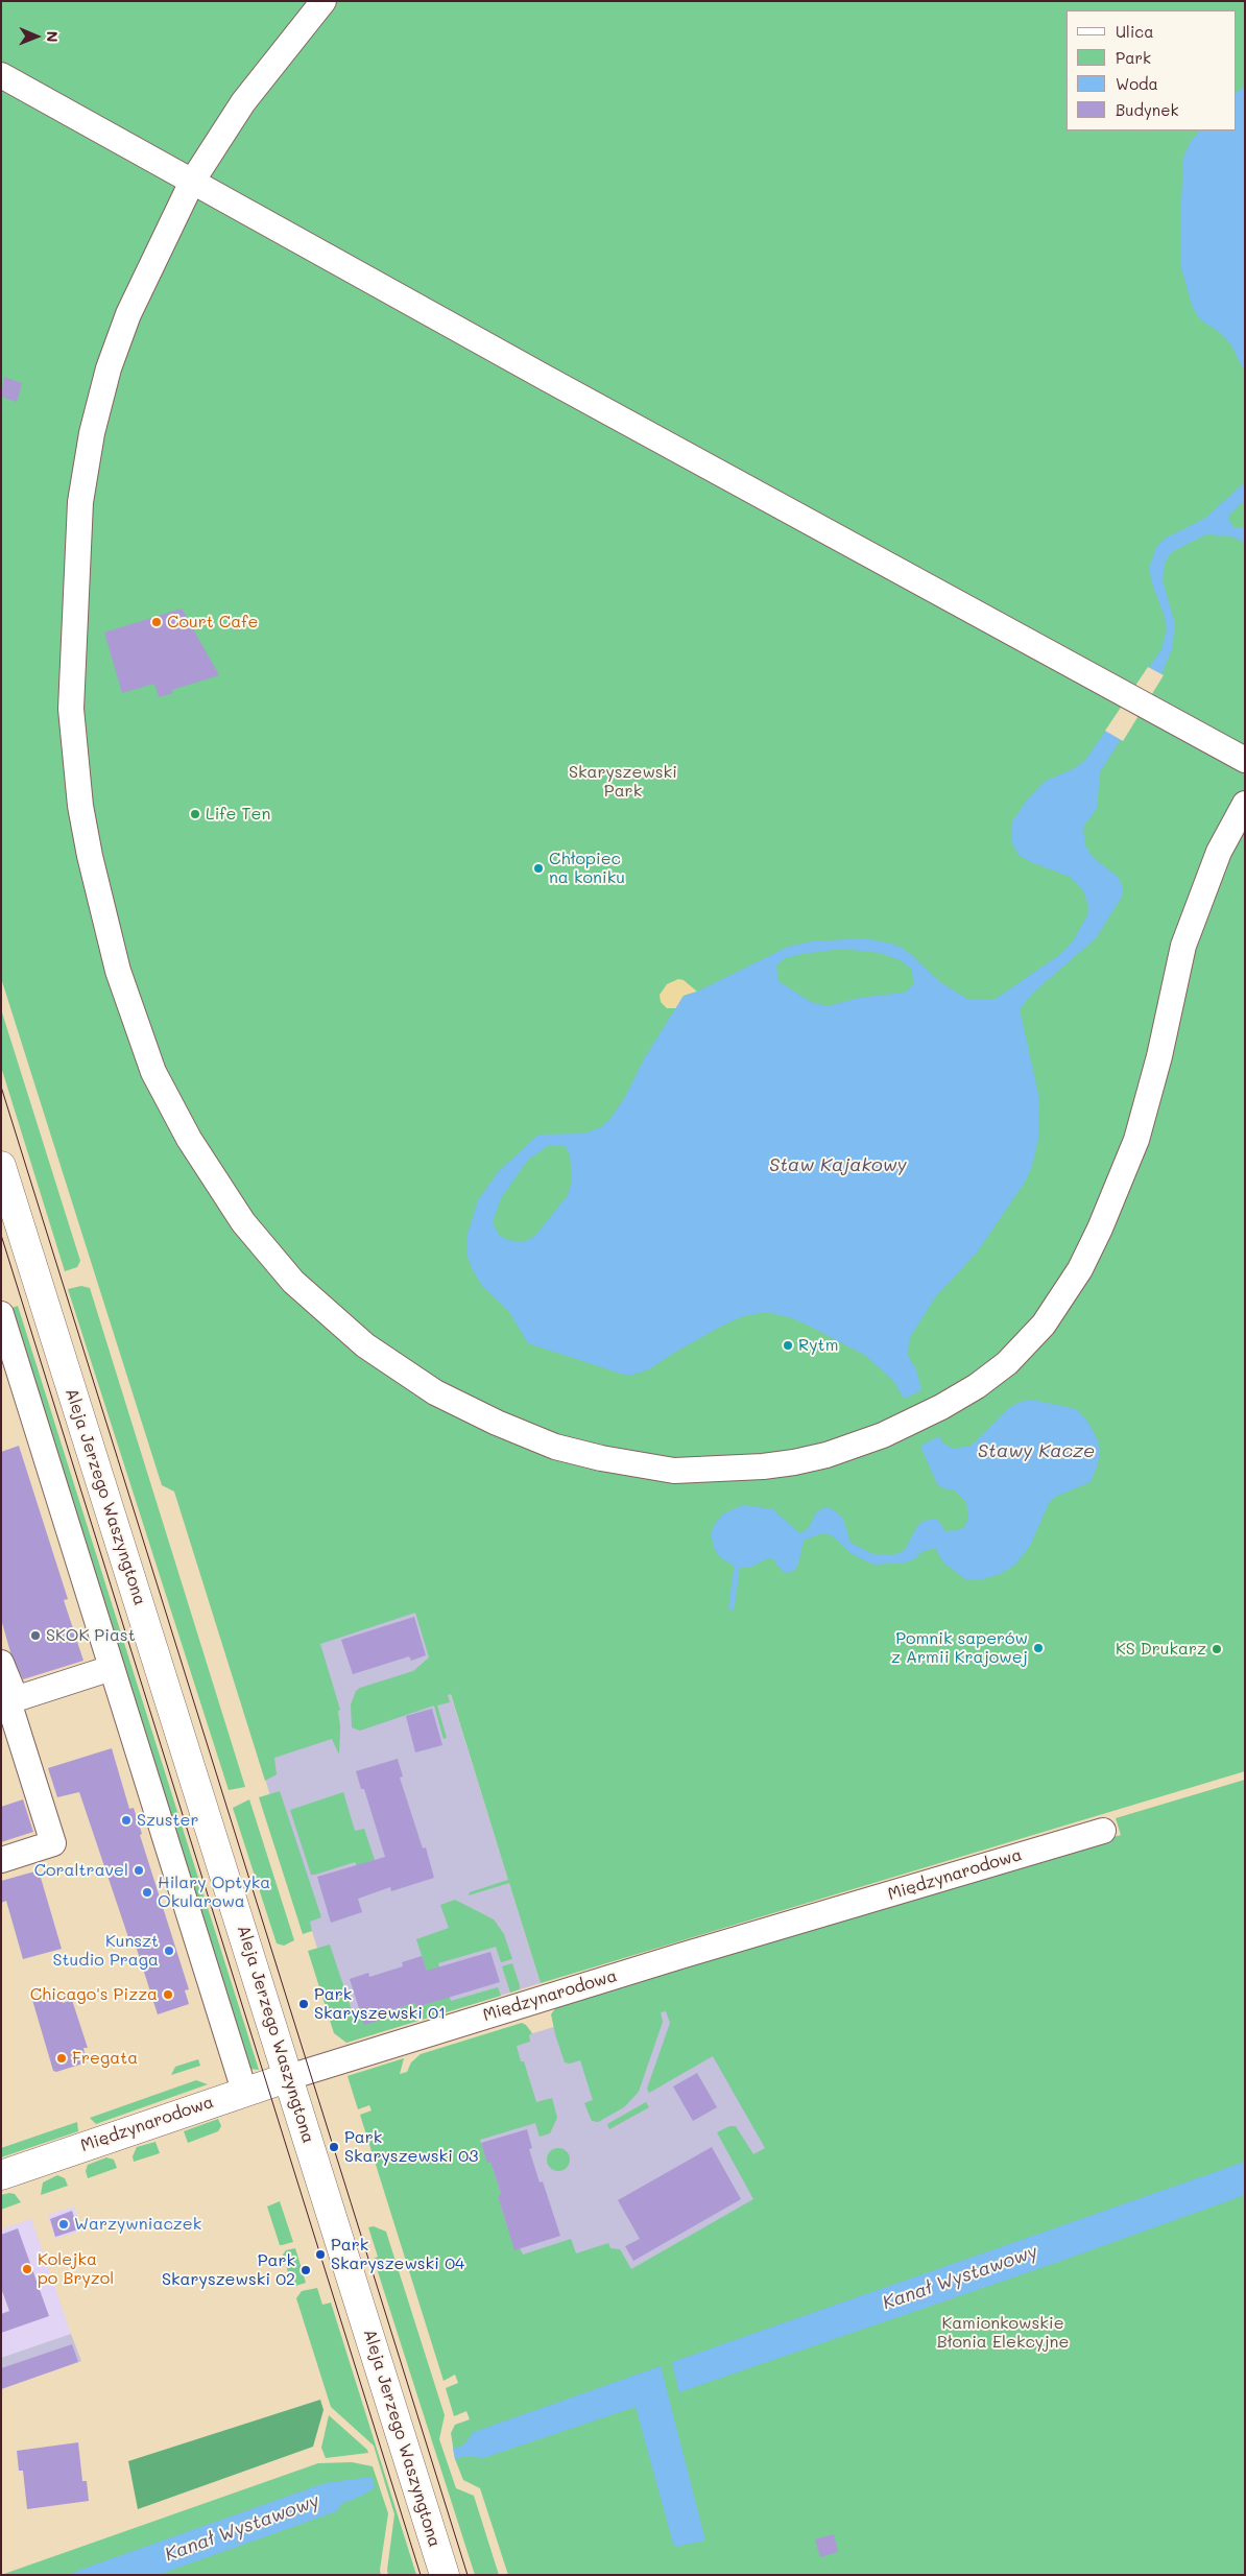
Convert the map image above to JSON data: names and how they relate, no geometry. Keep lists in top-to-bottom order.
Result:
{
  "streets": {
    "main road": ["Aleja Jerzego Waszyngtona", "Międzynarodowa"]
  },
  "crossings": [
    ["Aleja Jerzego Waszyngtona", "Międzynarodowa"]
  ],
  "water": ["Staw Kajakowy", "Stawy Kacze", "Kanał Wystawowy"],
  "parks": ["Skaryszewski Park", "Kamionkowskie Błonia Elekcyjne"],
  "places": [
    "Court Cafe",
    "Life Ten",
    "Chłopiec na koniku",
    "Rytm",
    "SKOK Piast",
    "Pomnik saperów z Armii Krajowej",
    "KS Drukarz",
    "Szuster",
    "Coraltravel",
    "Hilary Optyka Okularowa",
    "Kunszt Studio Praga",
    "Chicago's Pizza",
    "Park Skaryszewski 01",
    "Fregata",
    "Park Skaryszewski 03",
    "Warzywniaczek",
    "Park Skaryszewski 04",
    "Kolejka po Bryzol",
    "Park Skaryszewski 02"
  ],
  "legend": [
    "Ulica",
    "Park",
    "Woda",
    "Budynek"
  ],
  "north": "right"
}
